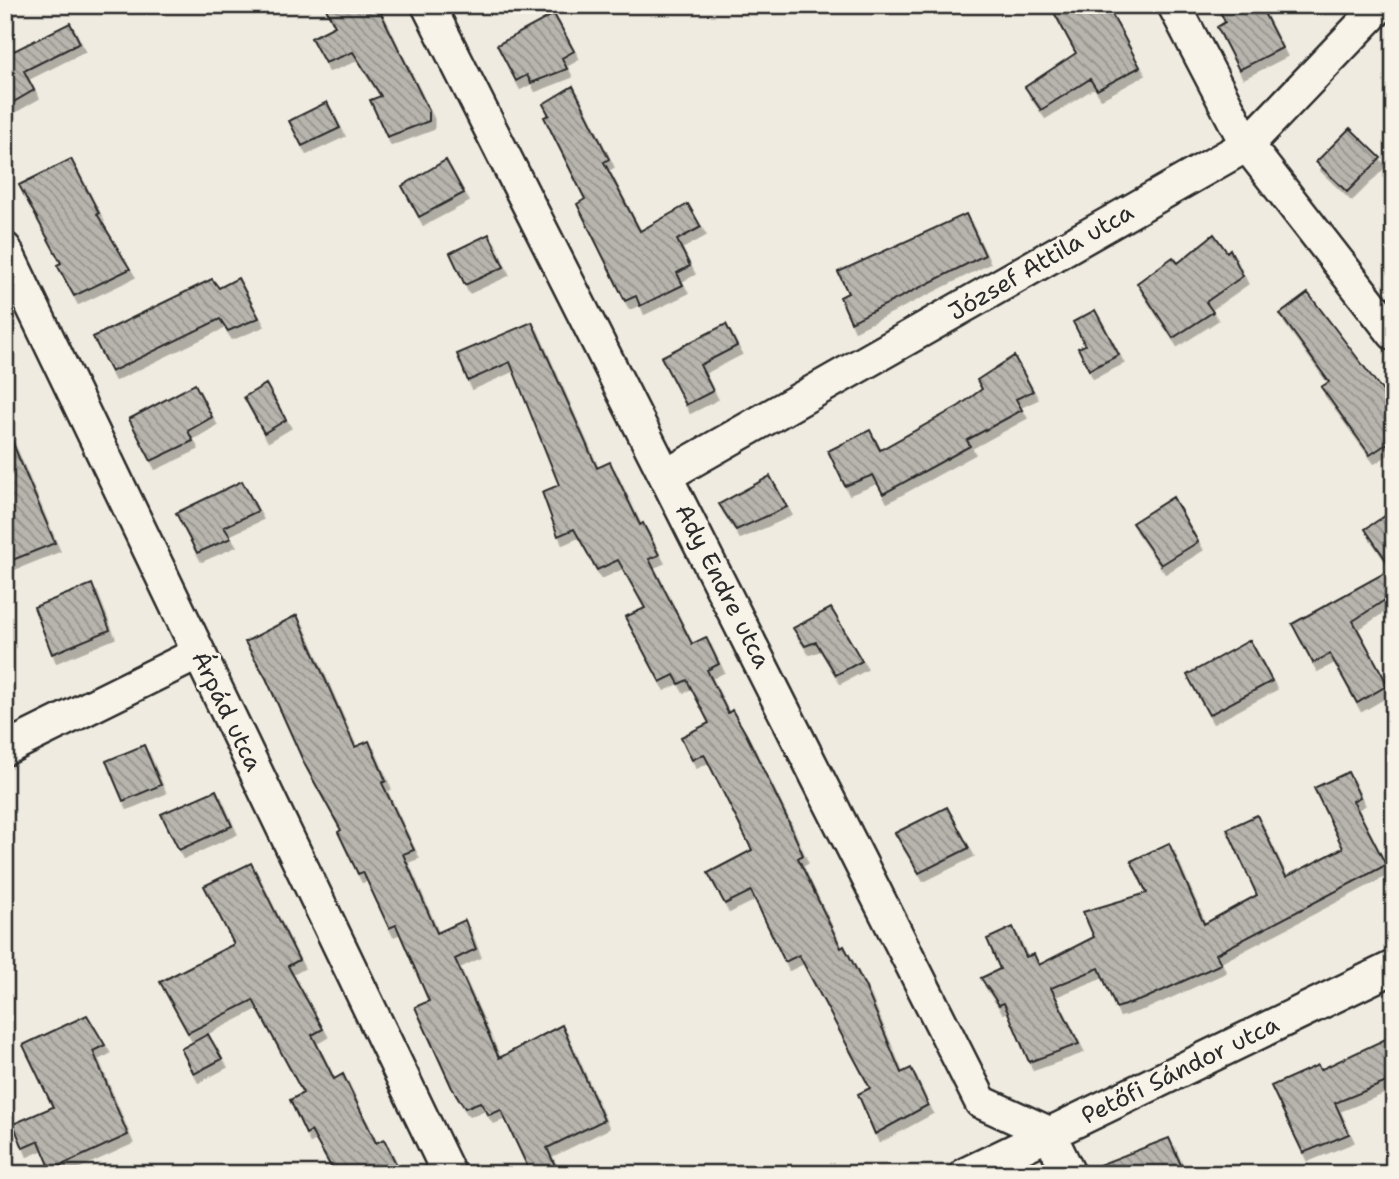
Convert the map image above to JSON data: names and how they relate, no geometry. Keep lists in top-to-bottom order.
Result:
{
  "streets": {
    "street": [
      "József Attila utca",
      "Ady Endre utca",
      "Árpád utca",
      "Petőfi Sándor utca"
    ]
  },
  "crossings": [
    ["József Attila utca", "Ady Endre utca"],
    ["Ady Endre utca", "Petőfi Sándor utca"]
  ]
}
